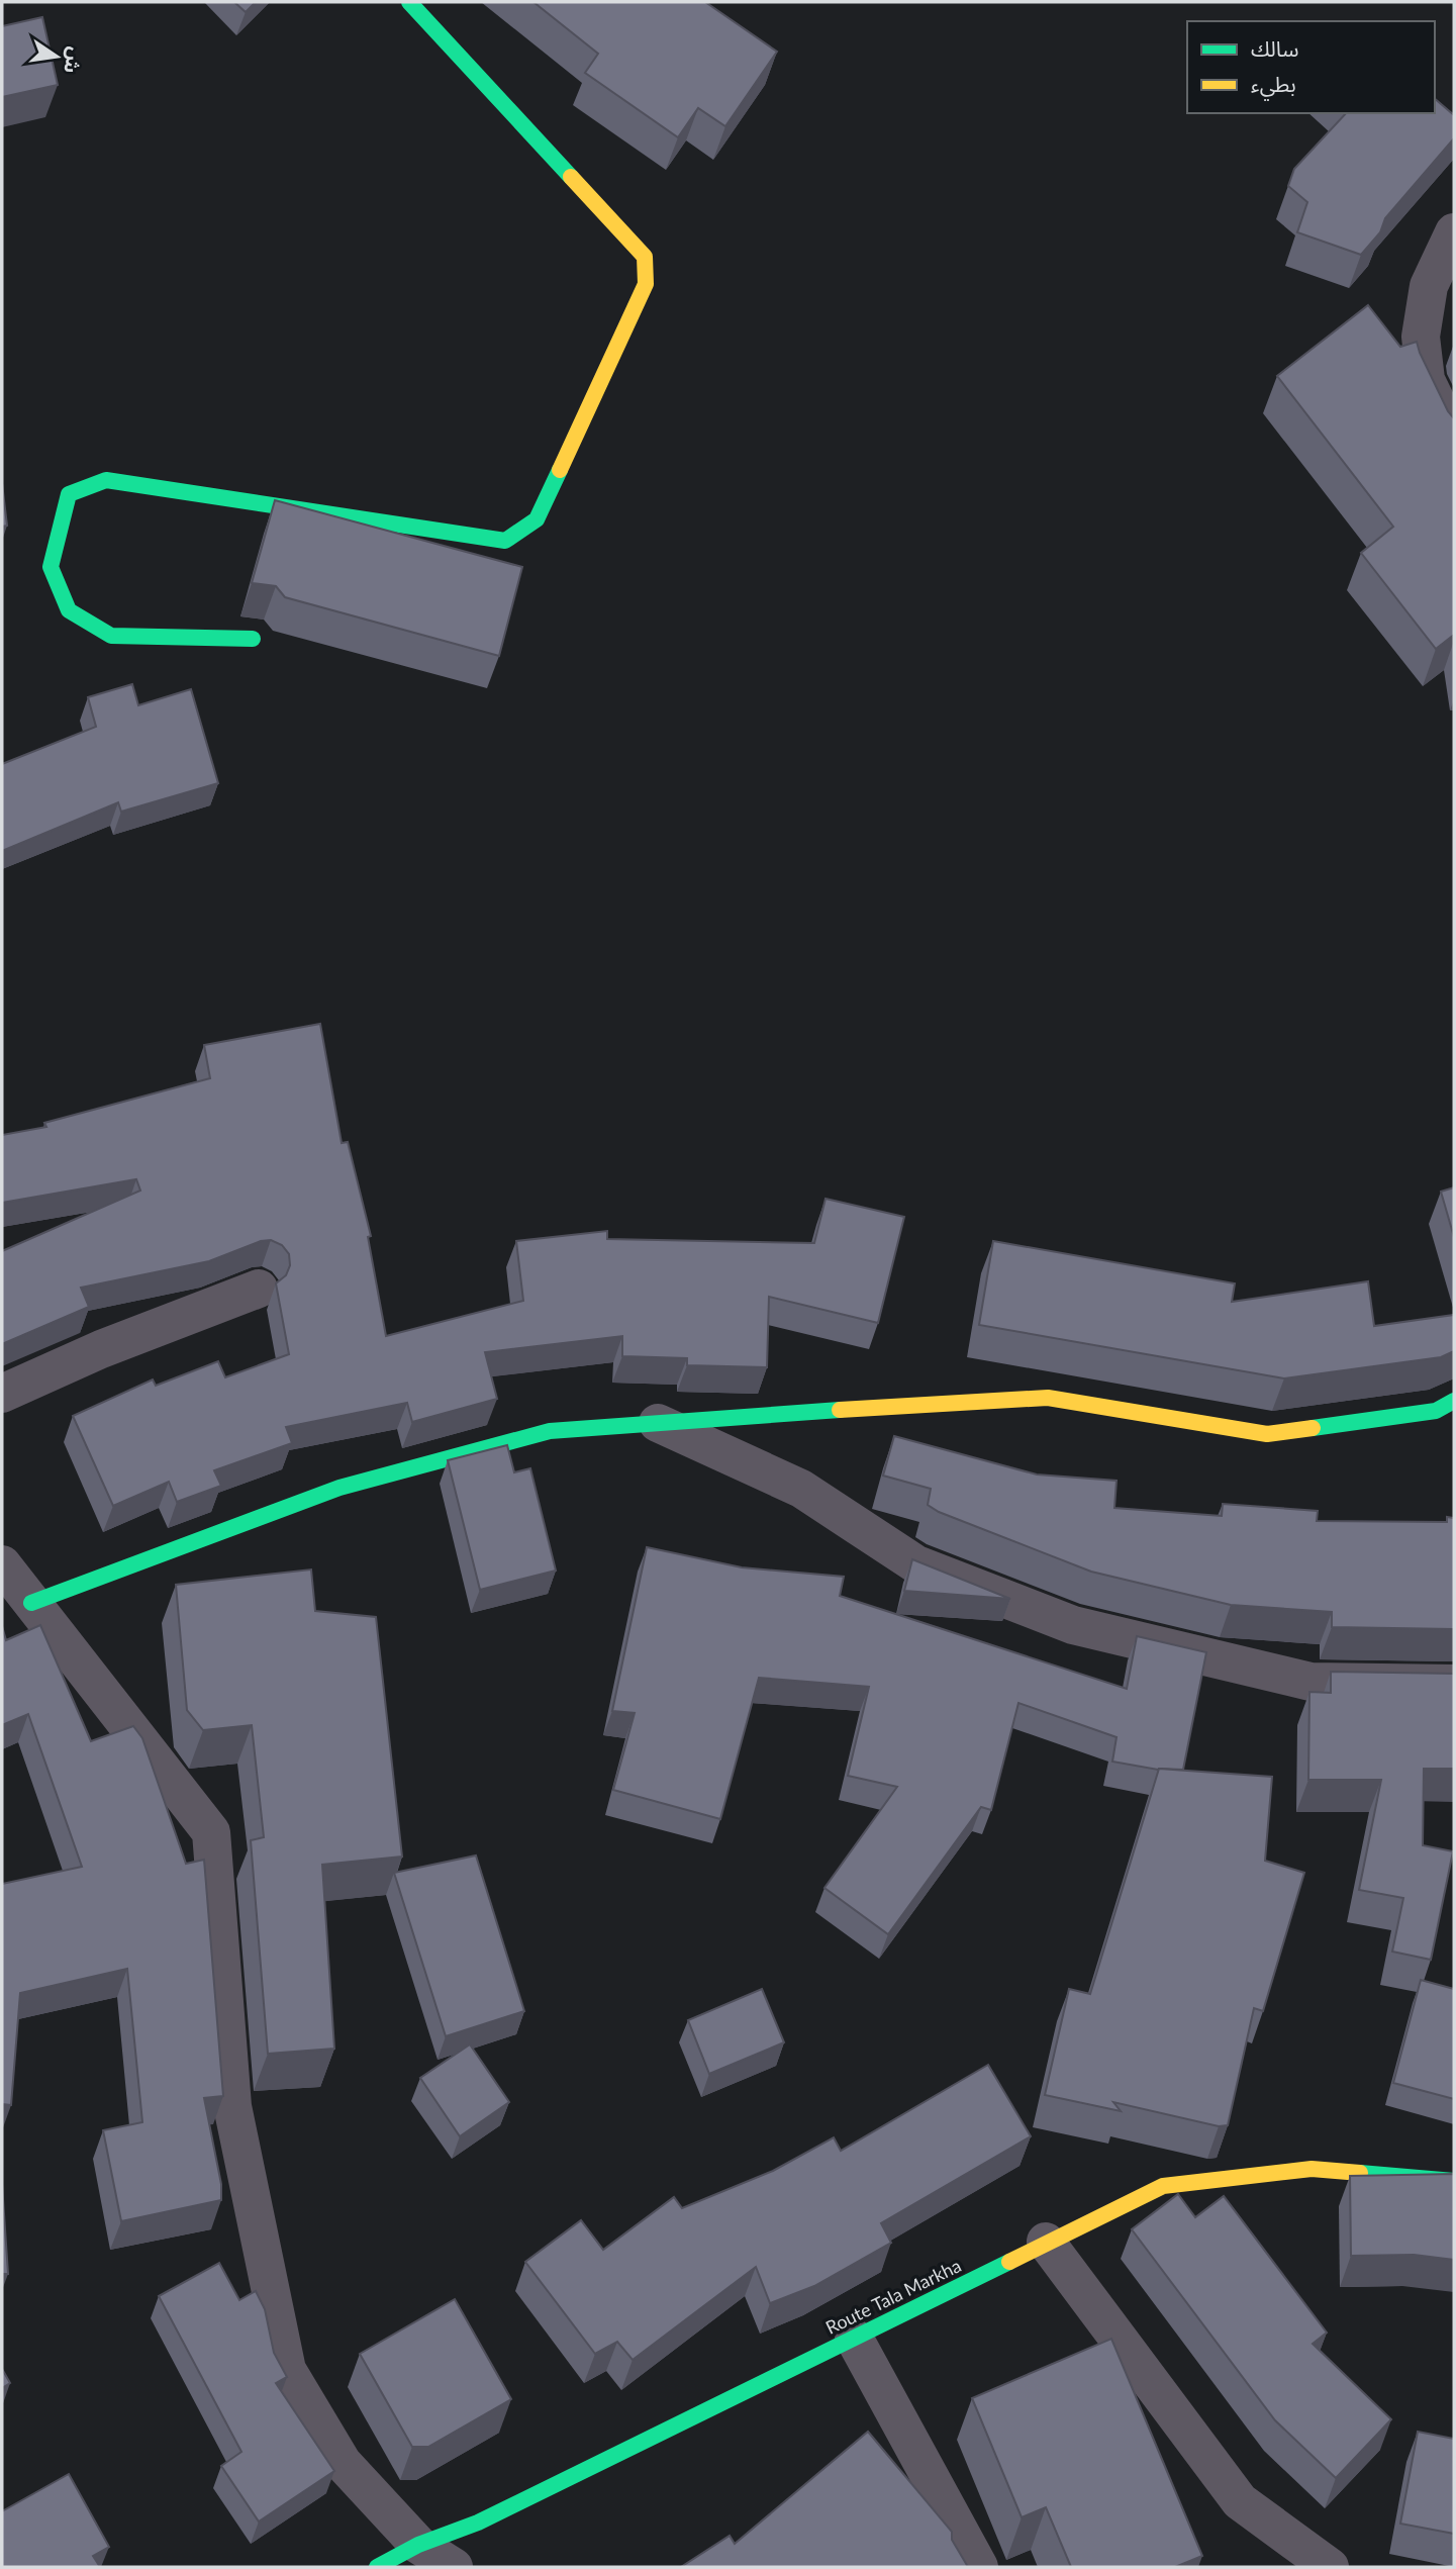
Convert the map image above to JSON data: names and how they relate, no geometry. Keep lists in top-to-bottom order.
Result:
{
  "streets": {
    "street": ["Route Tala Markha"]
  },
  "legend": ["سالك", "بطيء"],
  "north": "right"
}
